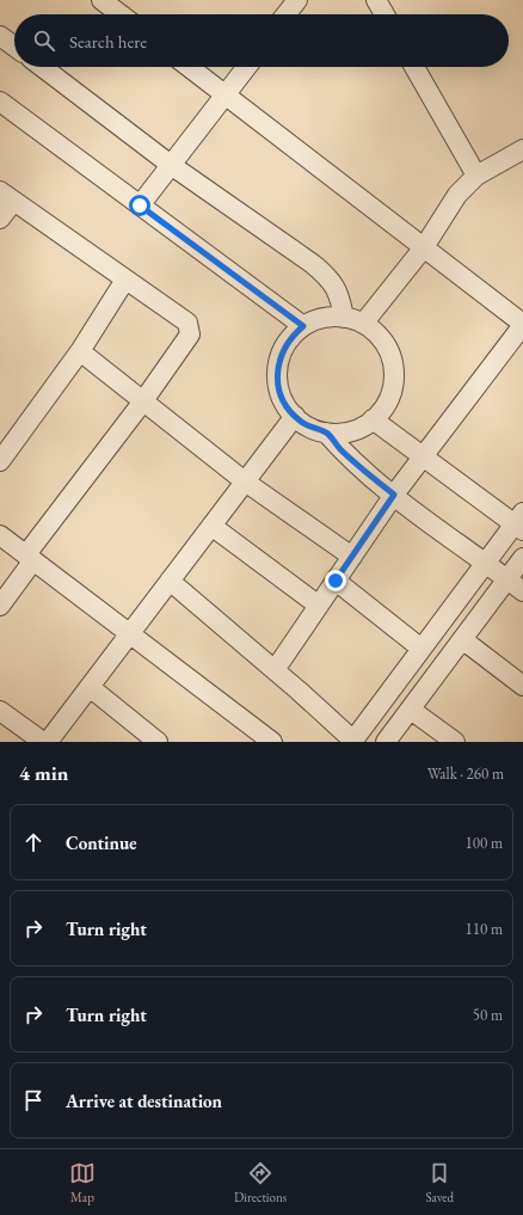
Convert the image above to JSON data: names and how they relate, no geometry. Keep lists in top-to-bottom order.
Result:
{
  "page": {
    "search": "Search here",
    "heading": ["4 min", "Walk · 260 m"],
    "list": [
      ["Continue", "100 m"],
      ["Turn right", "110 m"],
      ["Turn right", "50 m"],
      "Arrive at destination"
    ],
    "nav": ["Map", "Directions", "Saved"]
  }
}
